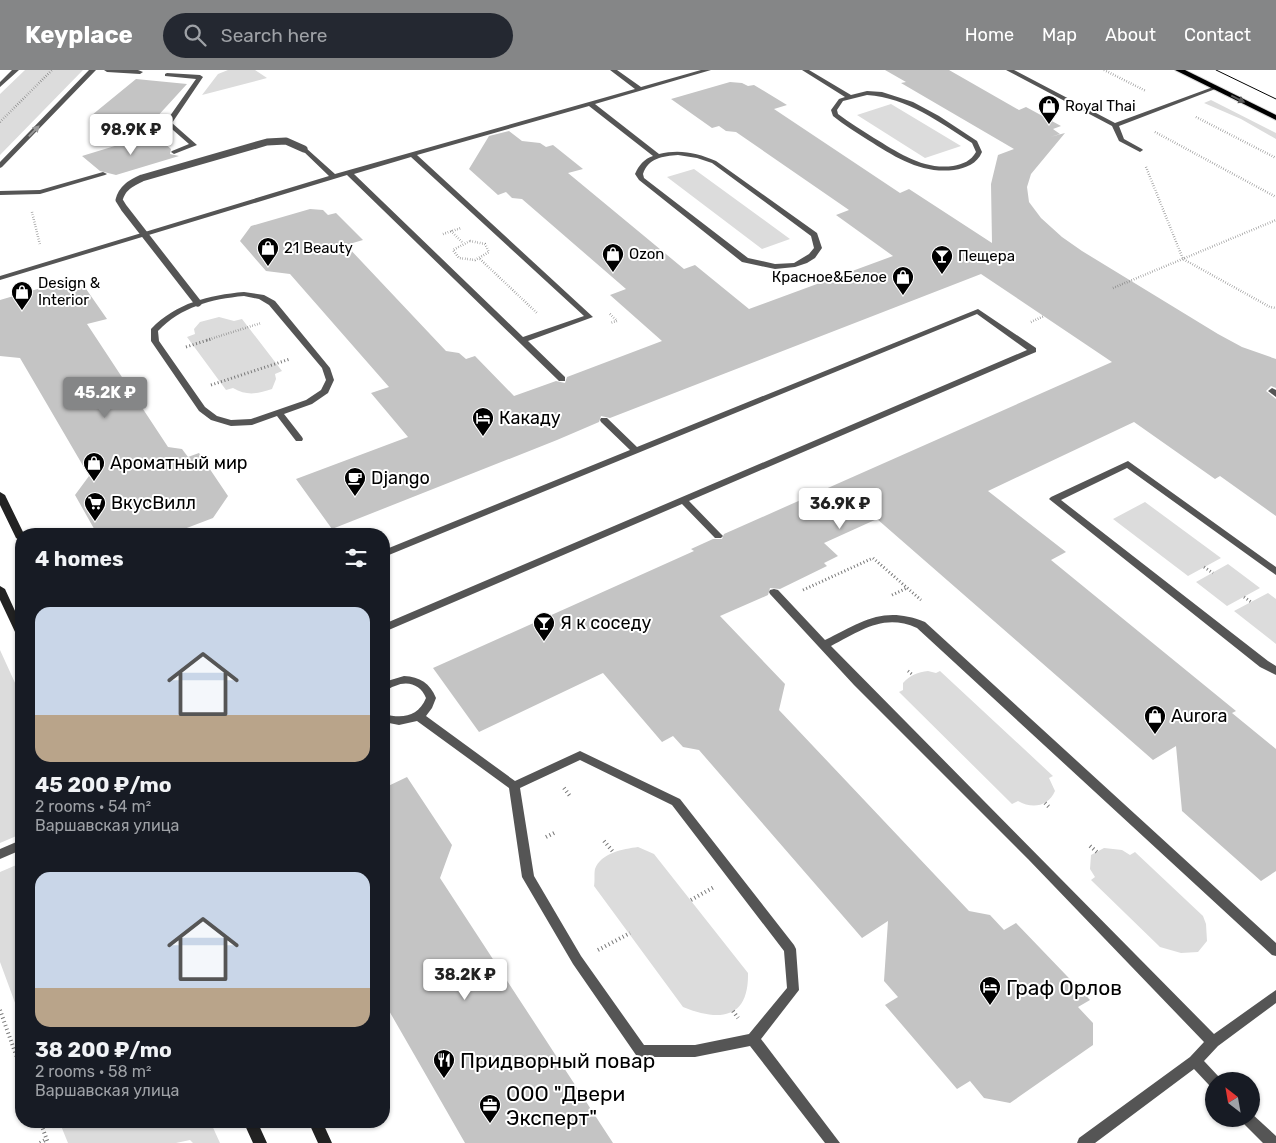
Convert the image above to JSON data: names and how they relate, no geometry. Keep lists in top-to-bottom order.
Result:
{
  "places": {
    "shop": [
      "Royal Thai",
      "21 Beauty",
      "Ozon",
      "Красное&Белое",
      "Design & Interior",
      "Ароматный мир",
      "Aurora"
    ],
    "bar": ["Пещера", "Я к соседу"],
    "hotel": ["Какаду", "Граф Орлов"],
    "cafe": ["Django"],
    "supermarket": ["ВкусВилл"],
    "restaurant": ["Придворный повар"],
    "office": ["ООО \"Двери Эксперт\""]
  },
  "north": "top left",
  "page": {
    "header": "Keyplace",
    "search": "Search here",
    "nav": [
      "Home",
      "Map",
      "About",
      "Contact"
    ],
    "price": [
      "98.9K ₽",
      "45.2K ₽",
      "36.9K ₽",
      "38.2K ₽"
    ],
    "heading": "4 homes",
    "list": [
      {
        "name": "45 200 ₽/mo",
        "note": "2 rooms · 54 m² · Варшавская улица"
      },
      {
        "name": "38 200 ₽/mo",
        "note": "2 rooms · 58 m² · Варшавская улица"
      }
    ]
  }
}
